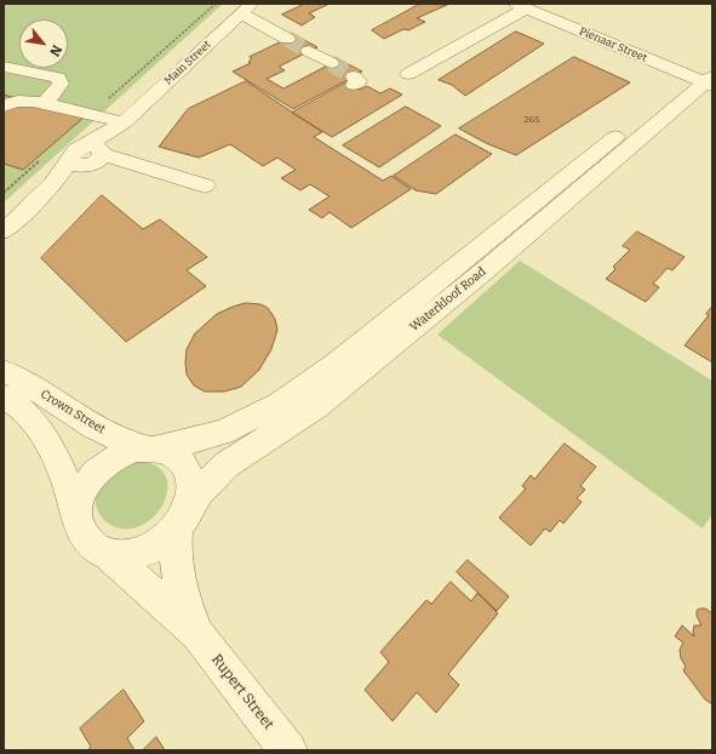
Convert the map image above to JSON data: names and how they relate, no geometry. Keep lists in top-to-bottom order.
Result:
{
  "streets": {
    "street": [
      "Pienaar Street",
      "Main Street",
      "Waterkloof Road",
      "Crown Street",
      "Rupert Street"
    ]
  },
  "crossings": [
    ["Pienaar Street", "Waterkloof Road"],
    ["Waterkloof Road", "Crown Street"],
    ["Waterkloof Road", "Rupert Street"],
    ["Crown Street", "Rupert Street"]
  ],
  "house_numbers": ["265"],
  "north": "bottom right"
}
